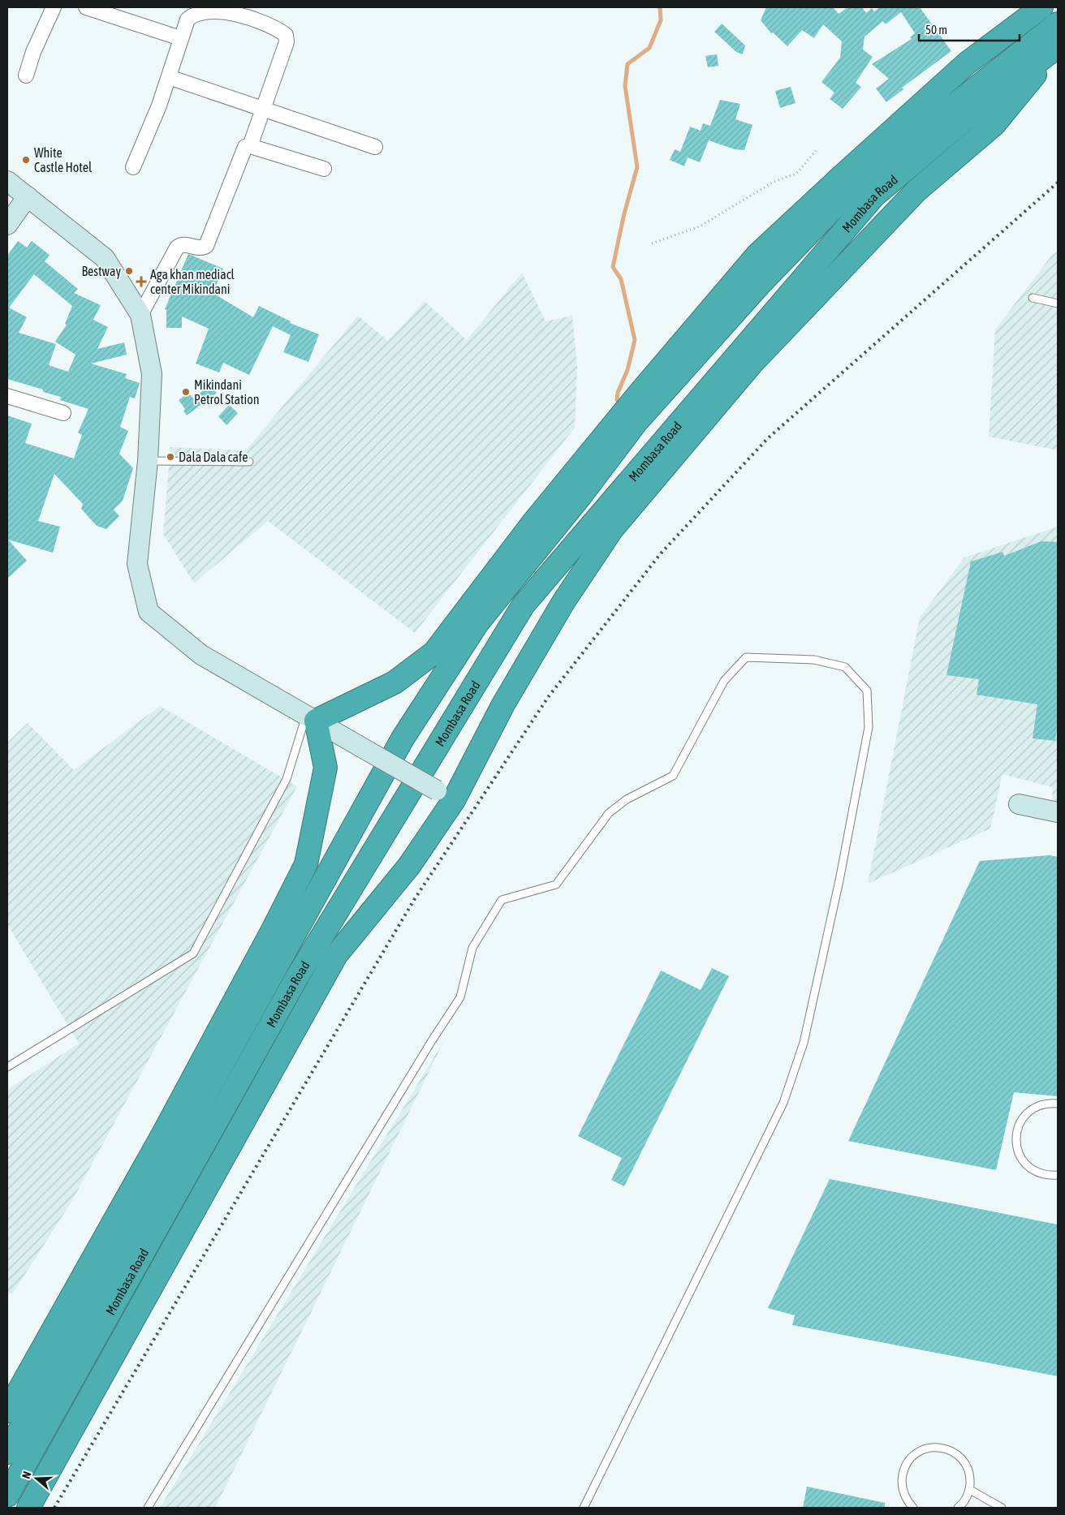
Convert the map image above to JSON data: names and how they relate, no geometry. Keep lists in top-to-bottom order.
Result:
{
  "streets": {
    "highway": ["Mombasa Road"]
  },
  "places": {
    "other": [
      "White Castle Hotel",
      "Bestway",
      "Mikindani Petrol Station",
      "Dala Dala cafe"
    ],
    "health": ["Aga khan mediacl center Mikindani"]
  },
  "scale_bar": "50 m",
  "north": "left"
}
